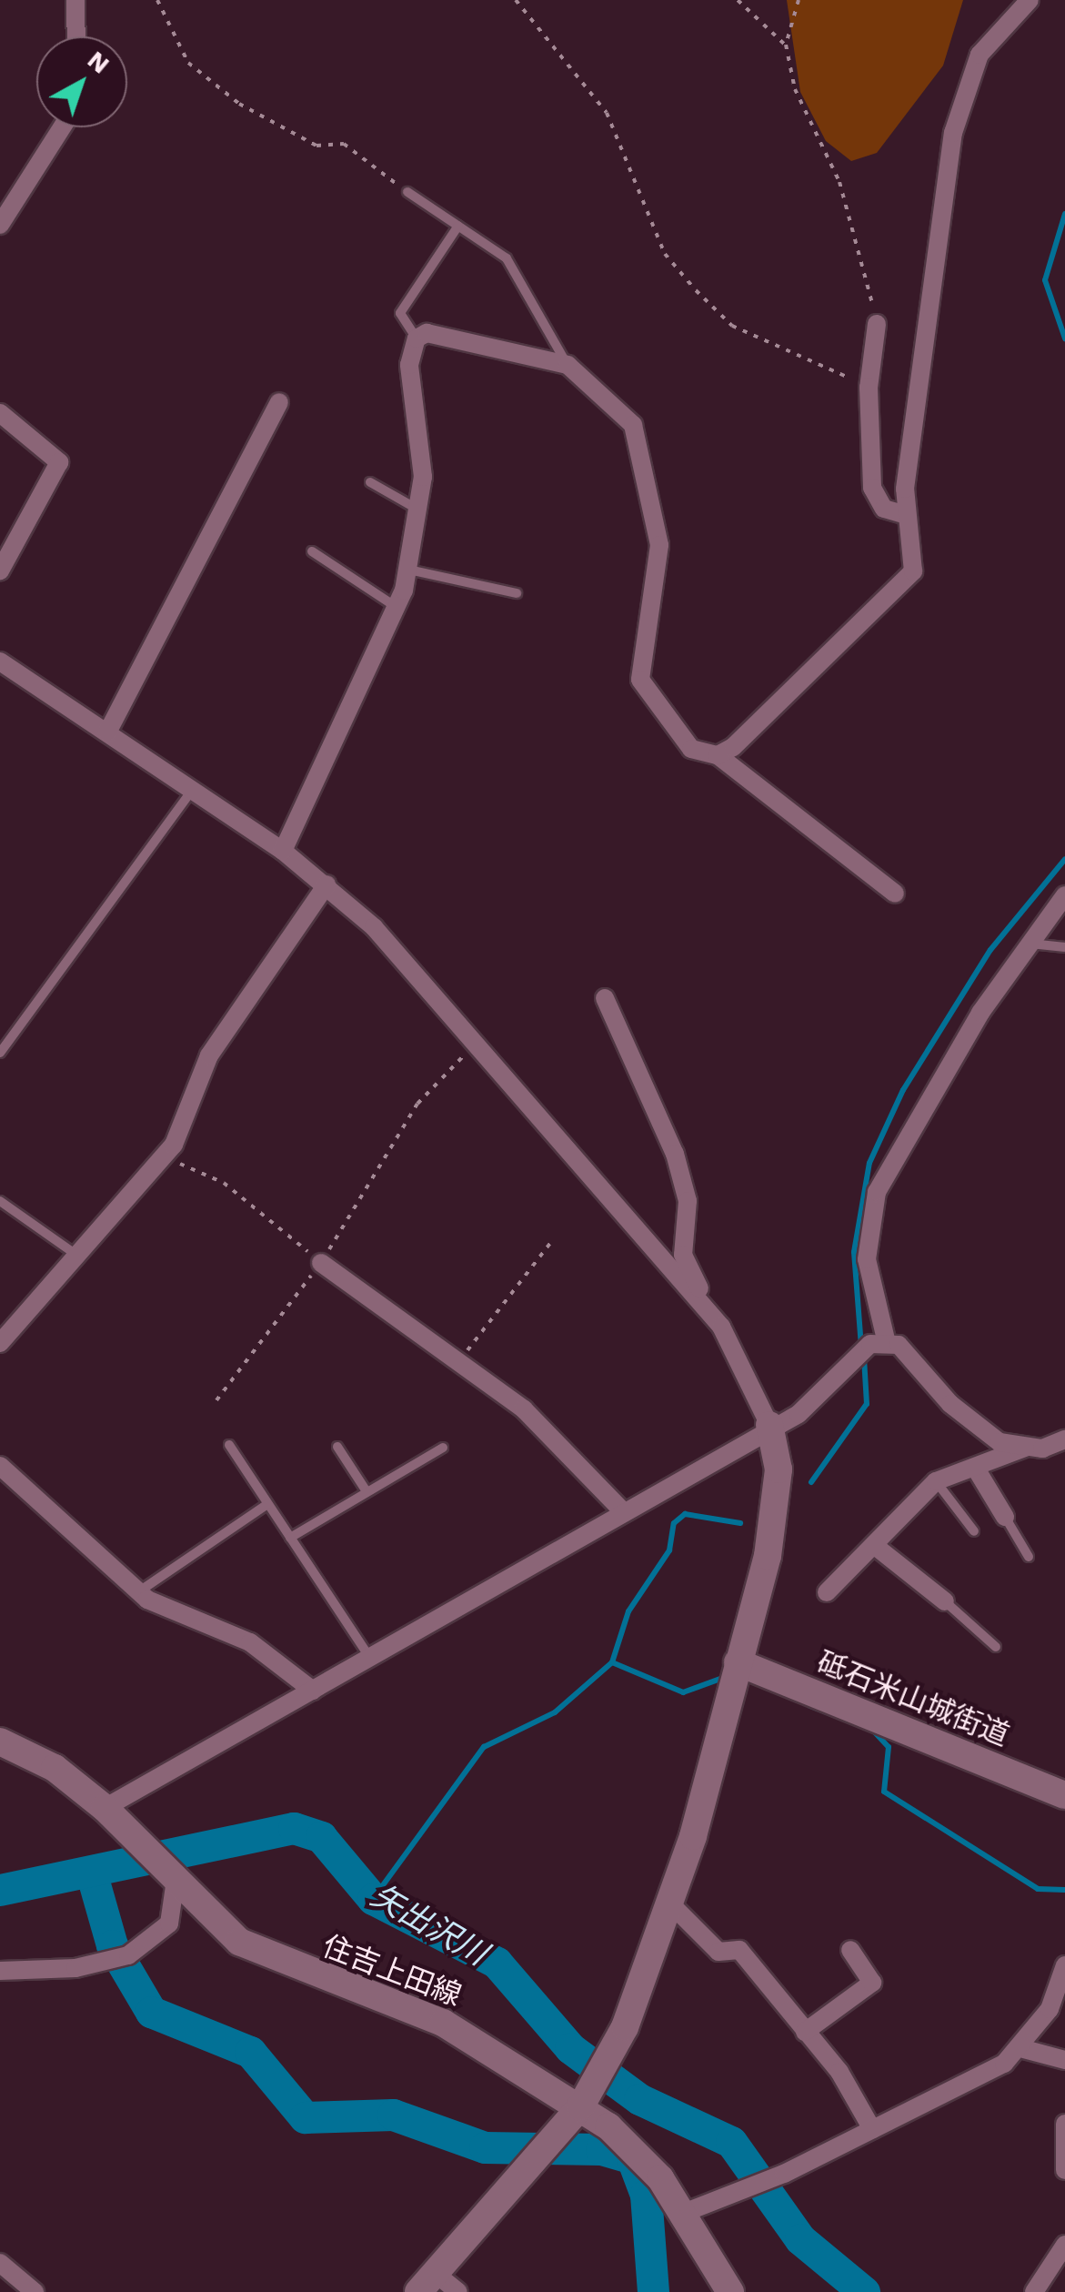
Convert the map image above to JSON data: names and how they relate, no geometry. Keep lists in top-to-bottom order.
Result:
{
  "streets": {
    "street": ["砥石米山城街道", "住吉上田線"]
  },
  "water": ["矢出沢川"],
  "north": "top right"
}
